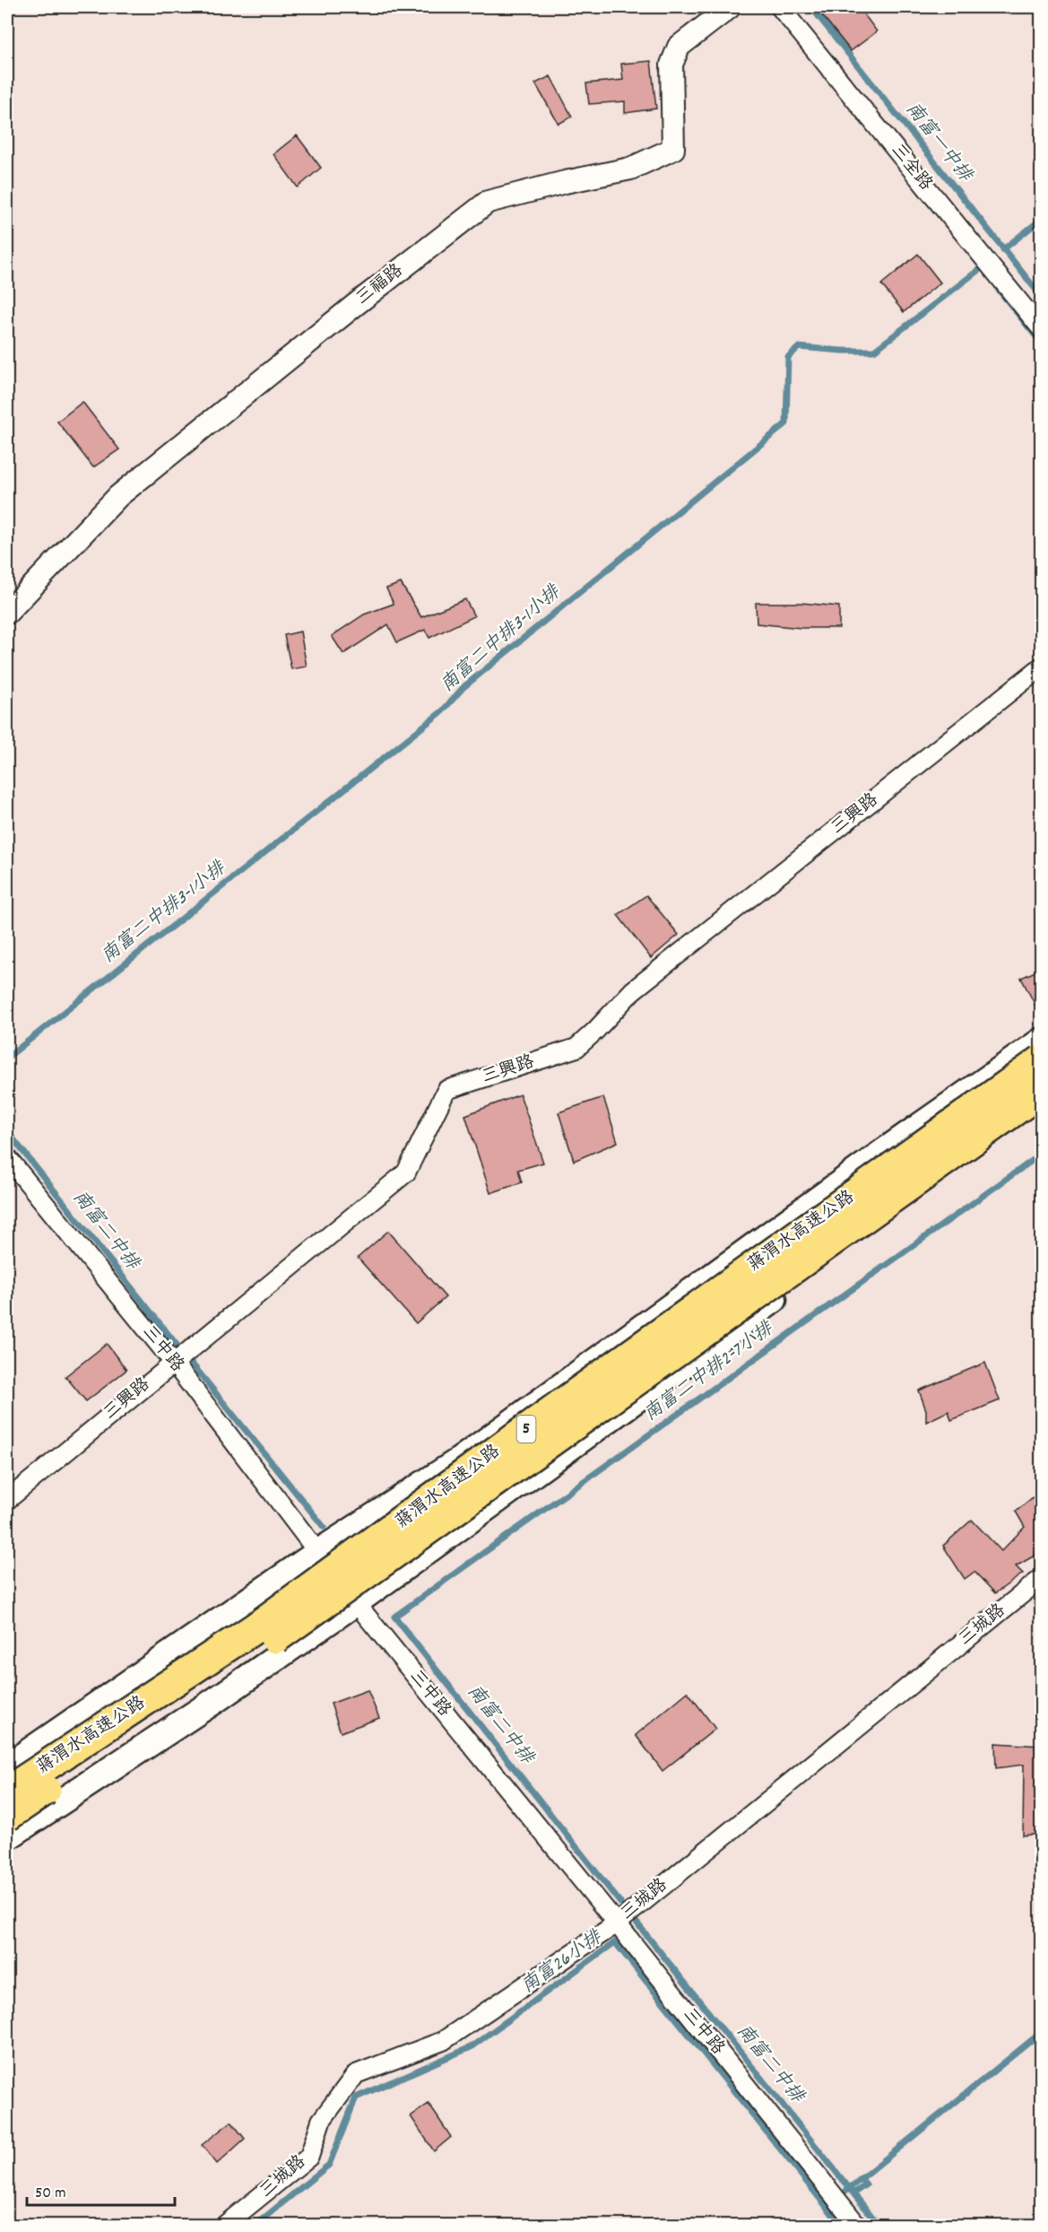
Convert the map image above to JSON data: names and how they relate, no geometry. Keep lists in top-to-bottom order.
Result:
{
  "streets": {
    "highway": ["蔣渭水高速公路", "5"],
    "street": [
      "三全路",
      "三福路",
      "三興路",
      "三中路",
      "三城路"
    ]
  },
  "crossings": [
    ["三興路", "三中路"],
    ["三中路", "三城路"]
  ],
  "water": [
    "南富一中排",
    "南富二中排3-1小排",
    "南富二中排",
    "南富二中排2-7小排",
    "南富26小排"
  ],
  "scale_bar": "50 m"
}
